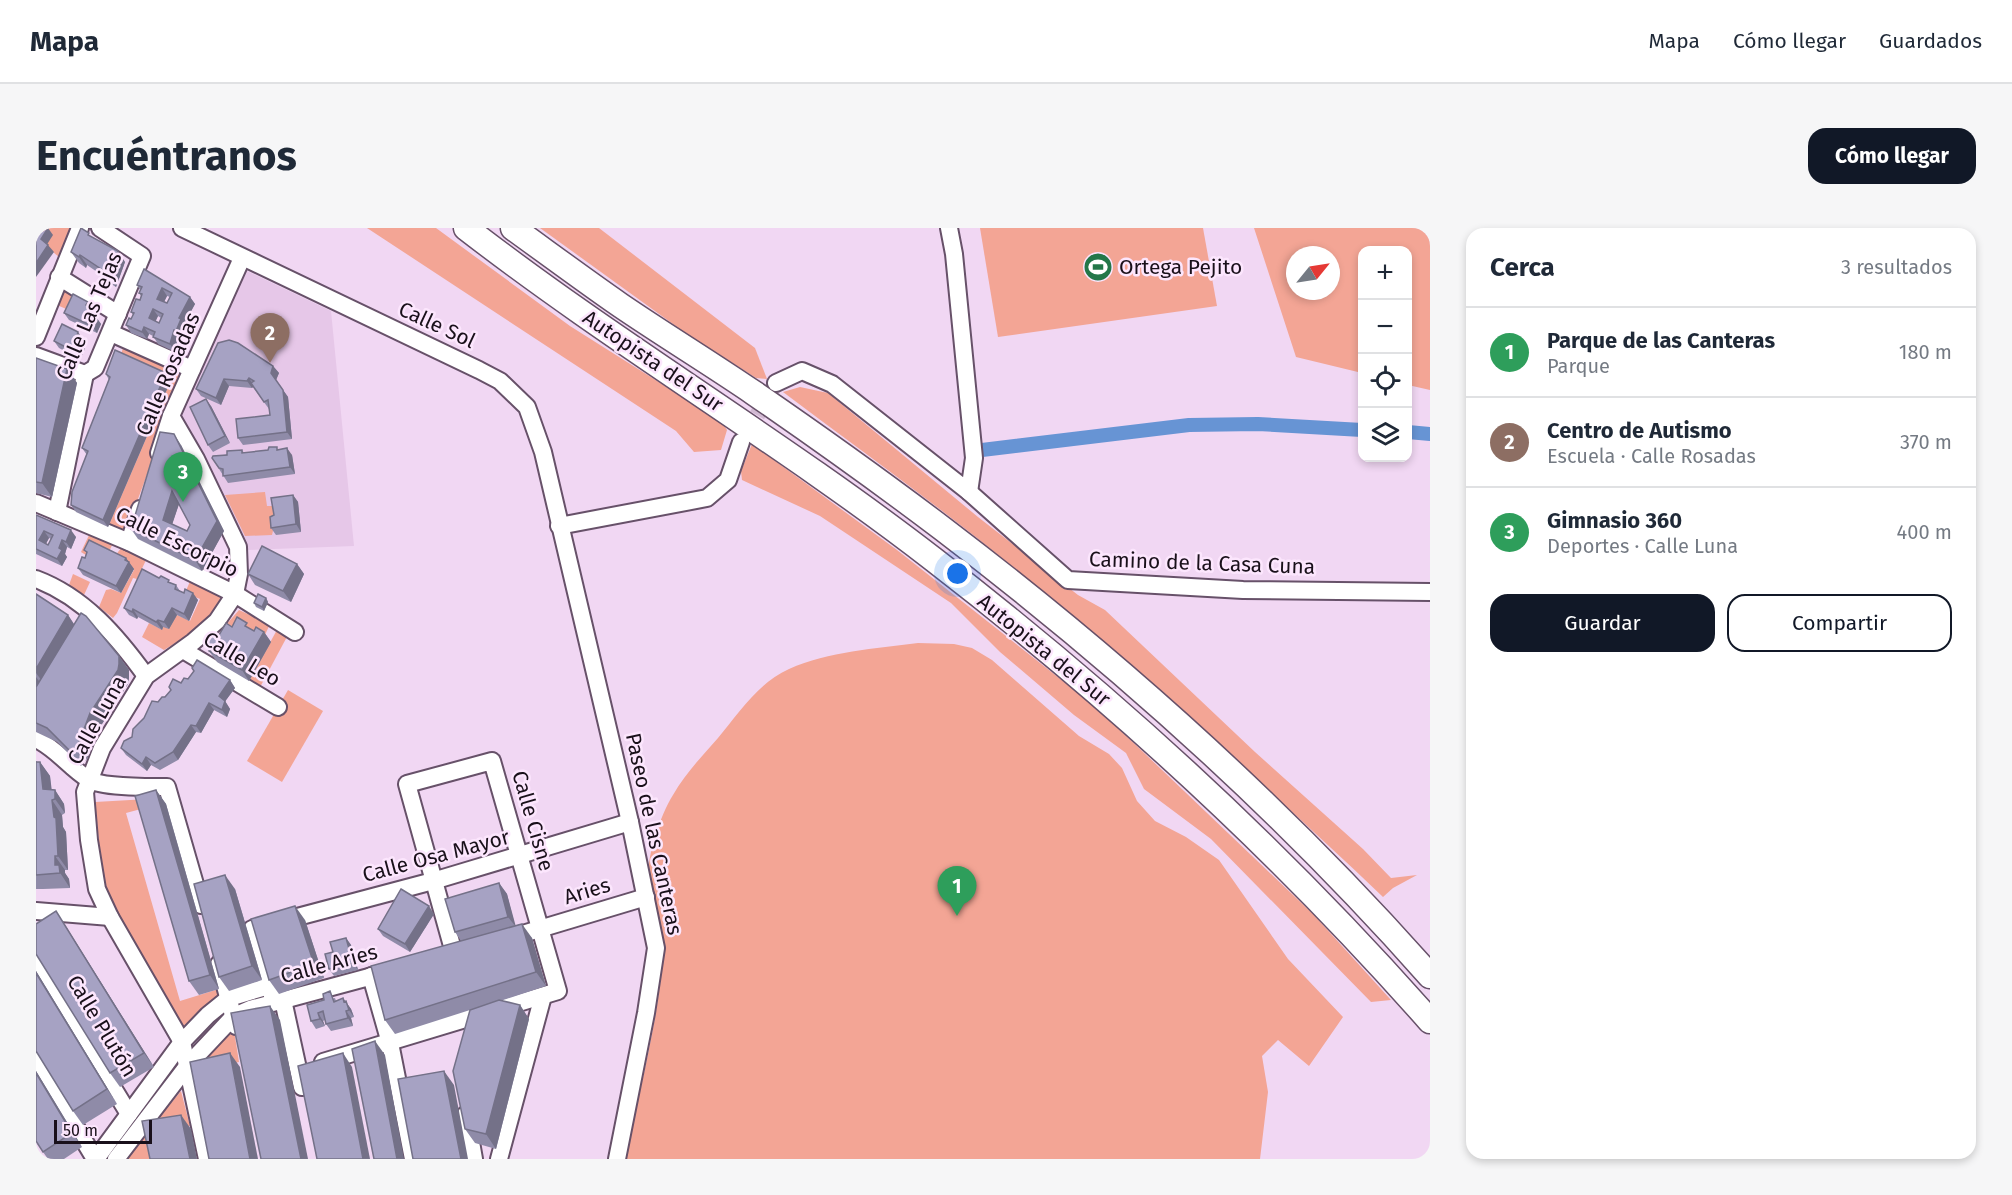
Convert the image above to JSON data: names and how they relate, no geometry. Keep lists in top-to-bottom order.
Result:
{
  "streets": {
    "highway": ["Autopista del Sur"],
    "street": [
      "Calle Las Tejas",
      "Calle Sol",
      "Calle Rosadas",
      "Calle Escorpio",
      "Camino de la Casa Cuna",
      "Calle Leo",
      "Calle Luna",
      "Calle Cisne",
      "Paseo de las Canteras",
      "Calle Osa Mayor",
      "Aries",
      "Calle Aries",
      "Calle Plutón"
    ]
  },
  "crossings": [
    ["Calle Las Tejas", "Calle Escorpio"],
    ["Calle Sol", "Calle Rosadas"],
    ["Calle Sol", "Paseo de las Canteras"],
    ["Calle Rosadas", "Calle Luna"],
    ["Calle Escorpio", "Calle Luna"],
    ["Calle Leo", "Calle Luna"],
    ["Calle Luna", "Calle Aries"],
    ["Calle Cisne", "Calle Osa Mayor"],
    ["Calle Cisne", "Aries"],
    ["Paseo de las Canteras", "Calle Osa Mayor"],
    ["Paseo de las Canteras", "Aries"],
    ["Calle Osa Mayor", "Calle Aries"],
    ["Calle Aries", "Calle Plutón"]
  ],
  "places": {
    "sports": ["Ortega Pejito"]
  },
  "scale_bar": "50 m",
  "north": "top right",
  "page": {
    "header": "Mapa",
    "nav": ["Mapa", "Cómo llegar", "Guardados"],
    "buttons": [
      "Cómo llegar",
      ["Guardar", "Compartir"]
    ],
    "title": "Encuéntranos",
    "heading": ["Cerca", "3 resultados"],
    "map_buttons": ["+", "−"],
    "list": [
      {
        "mark": "1",
        "name": "Parque de las Canteras",
        "note": "Parque",
        "value": "180 m"
      },
      {
        "mark": "2",
        "name": "Centro de Autismo",
        "note": "Escuela · Calle Rosadas",
        "value": "370 m"
      },
      {
        "mark": "3",
        "name": "Gimnasio 360",
        "note": "Deportes · Calle Luna",
        "value": "400 m"
      }
    ],
    "pins": ["2", "3", "1"],
    "scale": "50 m"
  }
}
